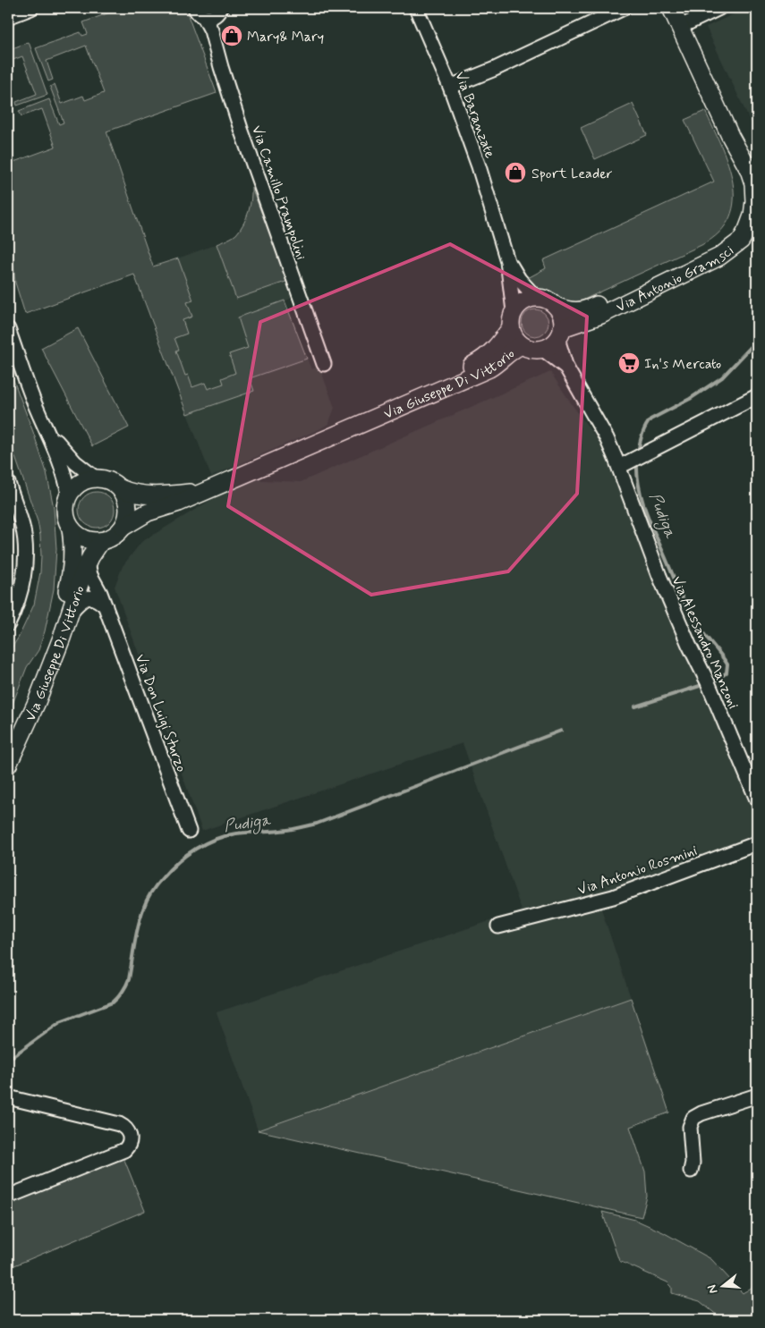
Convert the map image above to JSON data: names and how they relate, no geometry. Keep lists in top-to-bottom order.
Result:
{
  "streets": {
    "street": [
      "Via Baranzate",
      "Via Camillo Prampolini",
      "Via Antonio Gramsci",
      "Via Giuseppe Di Vittorio",
      "Via Alessandro Manzoni",
      "Via Don Luigi Sturzo",
      "Via Antonio Rosmini"
    ]
  },
  "crossings": [
    ["Via Baranzate", "Via Antonio Gramsci"],
    ["Via Baranzate", "Via Giuseppe Di Vittorio"],
    ["Via Antonio Gramsci", "Via Giuseppe Di Vittorio"],
    ["Via Giuseppe Di Vittorio", "Via Don Luigi Sturzo"]
  ],
  "water": ["Pudiga"],
  "places": {
    "shop": ["Mary& Mary", "Sport Leader"],
    "supermarket": ["In's Mercato"]
  },
  "north": "left"
}
